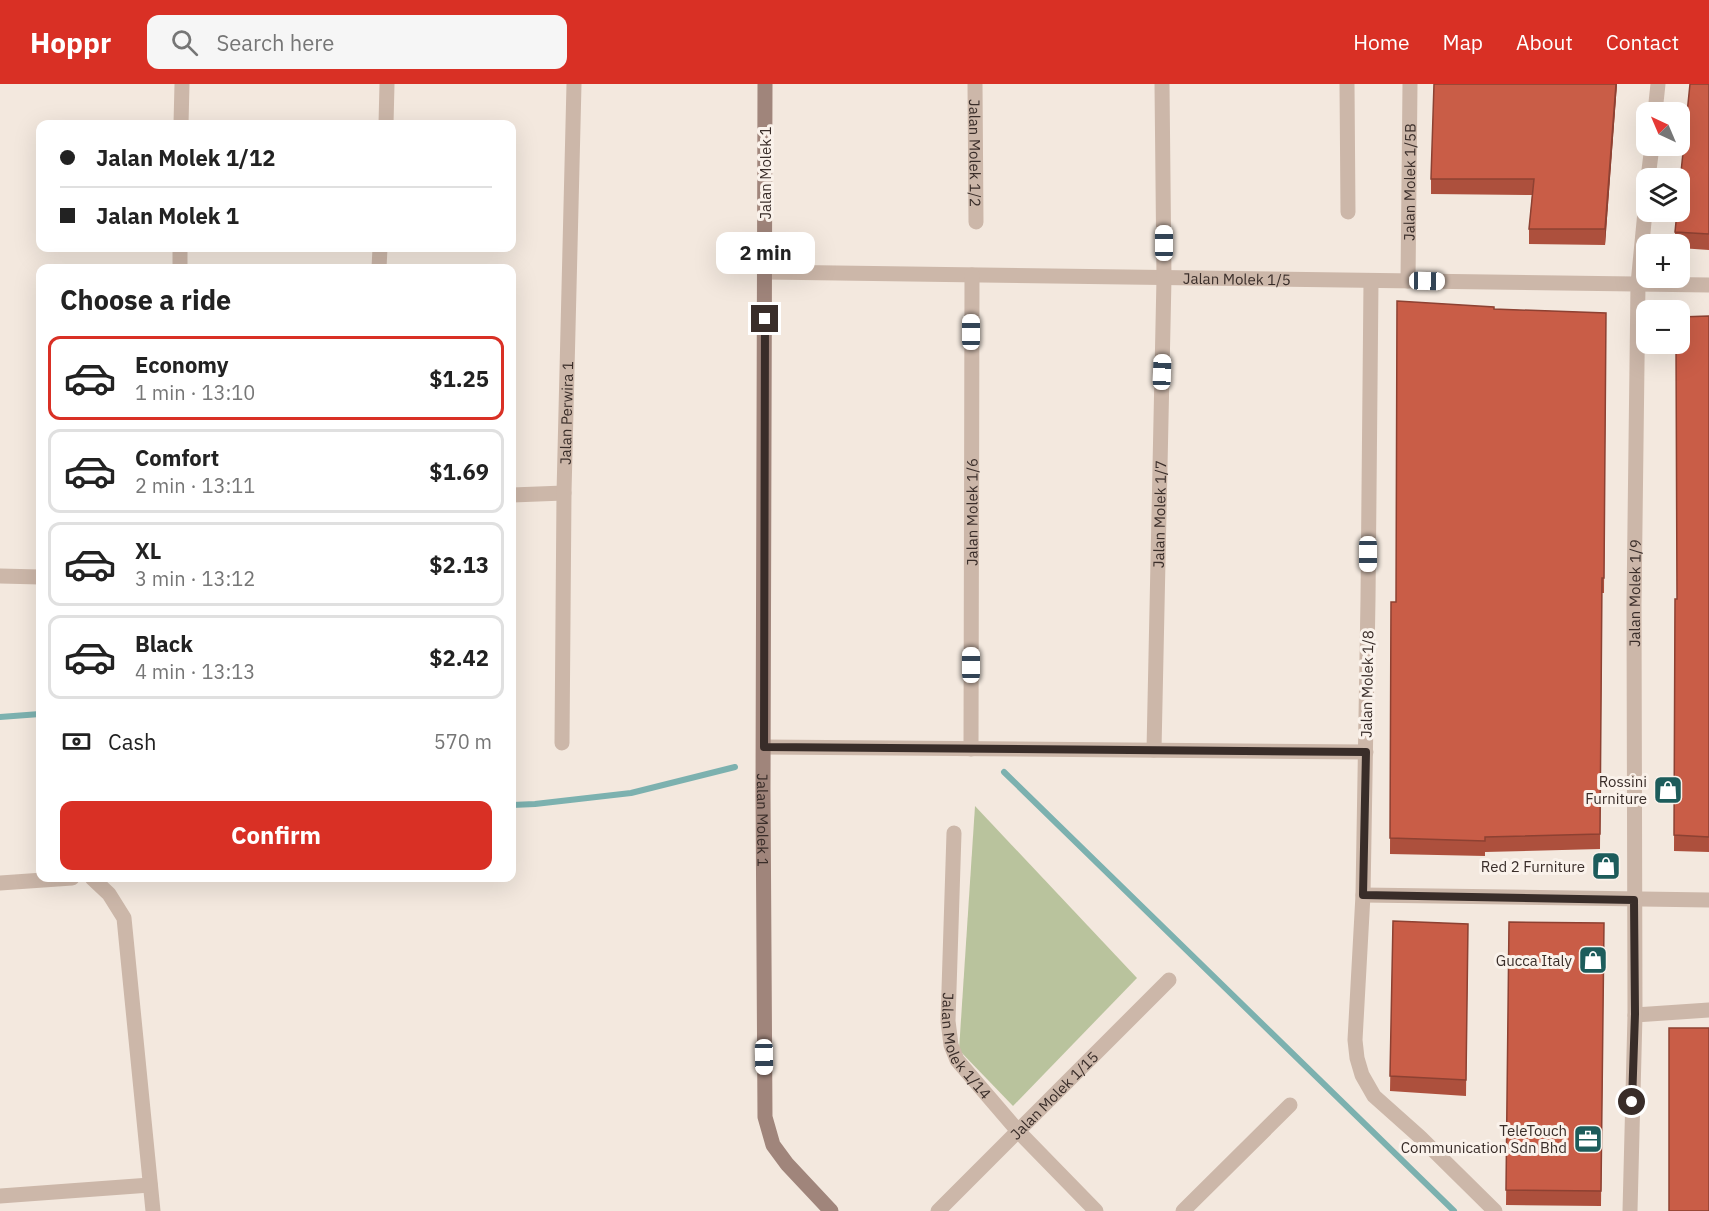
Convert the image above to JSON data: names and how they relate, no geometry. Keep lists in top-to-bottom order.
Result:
{
  "streets": {
    "street": [
      "Jalan Molek 1/2",
      "Jalan Molek 1",
      "Jalan Molek 1/5B",
      "Jalan Molek 1/5",
      "Jalan Perwira 1",
      "Jalan Molek 1/6",
      "Jalan Molek 1/7",
      "Jalan Molek 1/9",
      "Jalan Molek 1/8",
      "Jalan Molek 1/14",
      "Jalan Molek 1/15"
    ]
  },
  "crossings": [
    ["Jalan Molek 1", "Jalan Molek 1/5"],
    ["Jalan Molek 1/5B", "Jalan Molek 1/5"],
    ["Jalan Molek 1/5", "Jalan Molek 1/6"],
    ["Jalan Molek 1/5", "Jalan Molek 1/7"],
    ["Jalan Molek 1/5", "Jalan Molek 1/8"],
    ["Jalan Molek 1/14", "Jalan Molek 1/15"]
  ],
  "places": {
    "shop": ["Rossini Furniture", "Red 2 Furniture", "Gucca Italy"],
    "office": ["TeleTouch Communication Sdn Bhd"]
  },
  "north": "top left",
  "page": {
    "header": "Hoppr",
    "search": "Search here",
    "nav": [
      "Home",
      "Map",
      "About",
      "Contact"
    ],
    "map_buttons": ["+", "−"],
    "banner": ["Jalan Molek 1/12", "Jalan Molek 1"],
    "bubble": "2 min",
    "heading": "Choose a ride",
    "list": [
      {
        "name": "Economy",
        "note": "1 min · 13:10",
        "value": "$1.25"
      },
      {
        "name": "Comfort",
        "note": "2 min · 13:11",
        "value": "$1.69"
      },
      {
        "name": "XL",
        "note": "3 min · 13:12",
        "value": "$2.13"
      },
      {
        "name": "Black",
        "note": "4 min · 13:13",
        "value": "$2.42"
      }
    ],
    "pay": ["Cash", "570 m"],
    "buttons": "Confirm"
  }
}
